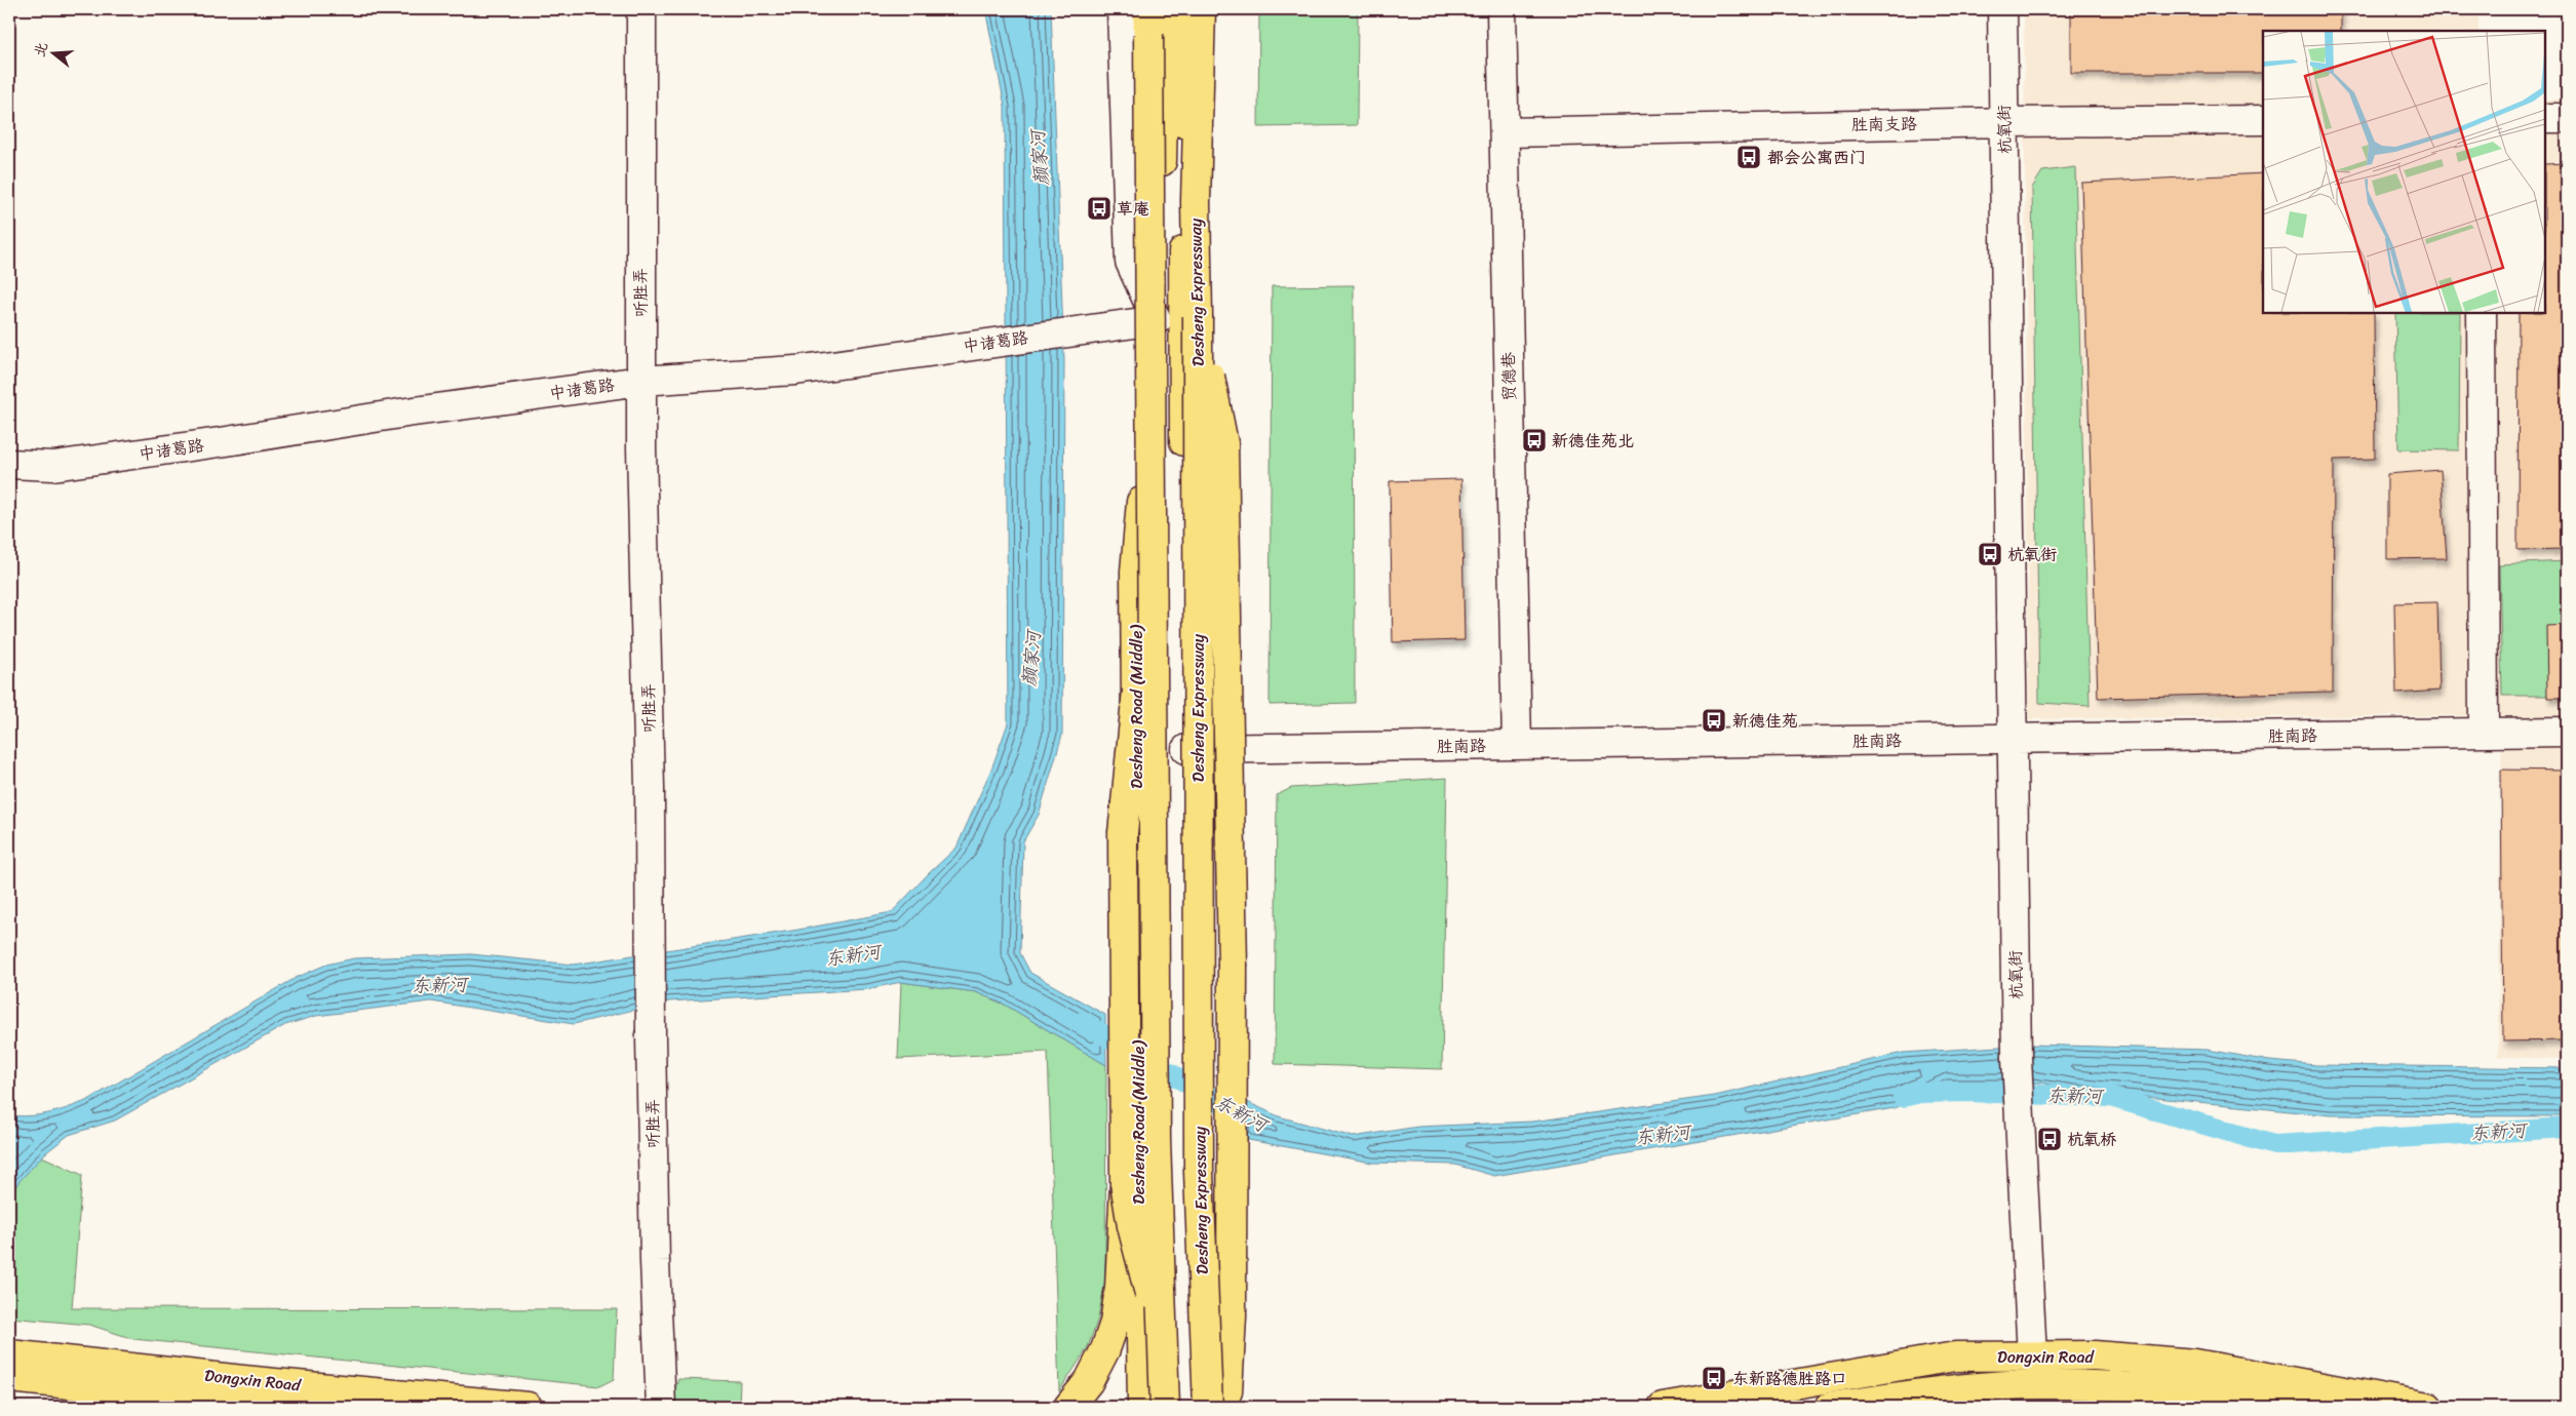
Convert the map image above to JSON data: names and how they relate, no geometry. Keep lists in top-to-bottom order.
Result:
{
  "streets": {
    "main road": ["Desheng Expressway", "Desheng Road (Middle)", "Dongxin Road"],
    "street": [
      "胜南支路",
      "杭氧街",
      "听胜弄",
      "中诸葛路",
      "贸德巷",
      "胜南路"
    ]
  },
  "crossings": [
    ["胜南支路", "杭氧街"],
    ["胜南支路", "贸德巷"],
    ["杭氧街", "胜南路"],
    ["杭氧街", "Dongxin Road"],
    ["听胜弄", "中诸葛路"],
    ["中诸葛路", "Desheng Road (Middle)"],
    ["贸德巷", "胜南路"]
  ],
  "water": ["颜家河", "东新河"],
  "places": {
    "bus stop": [
      "都会公寓西门",
      "草庵",
      "新德佳苑北",
      "杭氧街",
      "新德佳苑",
      "杭氧桥",
      "东新路德胜路口"
    ]
  },
  "north": "left"
}
